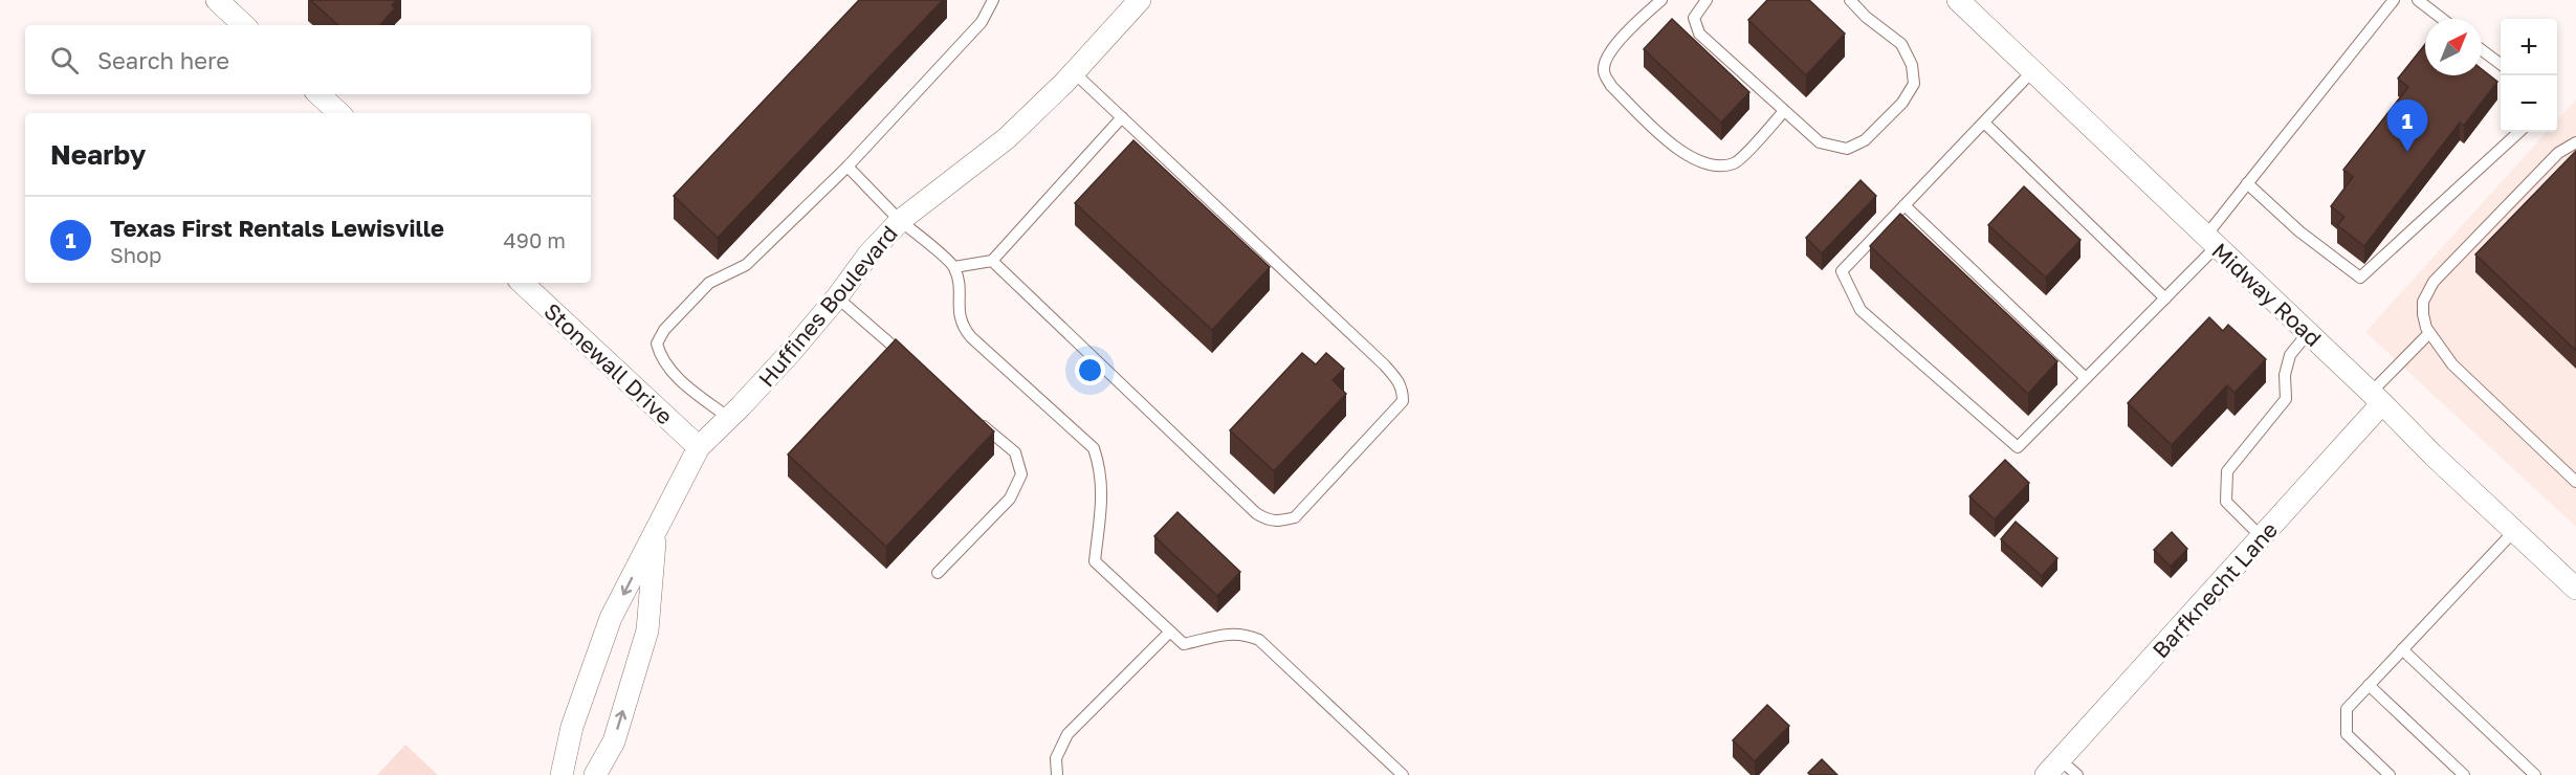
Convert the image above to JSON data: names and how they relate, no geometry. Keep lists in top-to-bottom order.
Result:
{
  "streets": {
    "street": [
      "Midway Road",
      "Huffines Boulevard",
      "Stonewall Drive",
      "Barfknecht Lane"
    ]
  },
  "crossings": [
    ["Midway Road", "Barfknecht Lane"],
    ["Huffines Boulevard", "Stonewall Drive"]
  ],
  "north": "top right",
  "page": {
    "map_buttons": ["+", "−"],
    "search": "Search here",
    "pins": "1",
    "heading": "Nearby",
    "list": [
      {
        "mark": "1",
        "name": "Texas First Rentals Lewisville",
        "note": "Shop",
        "value": "490 m"
      }
    ]
  }
}
